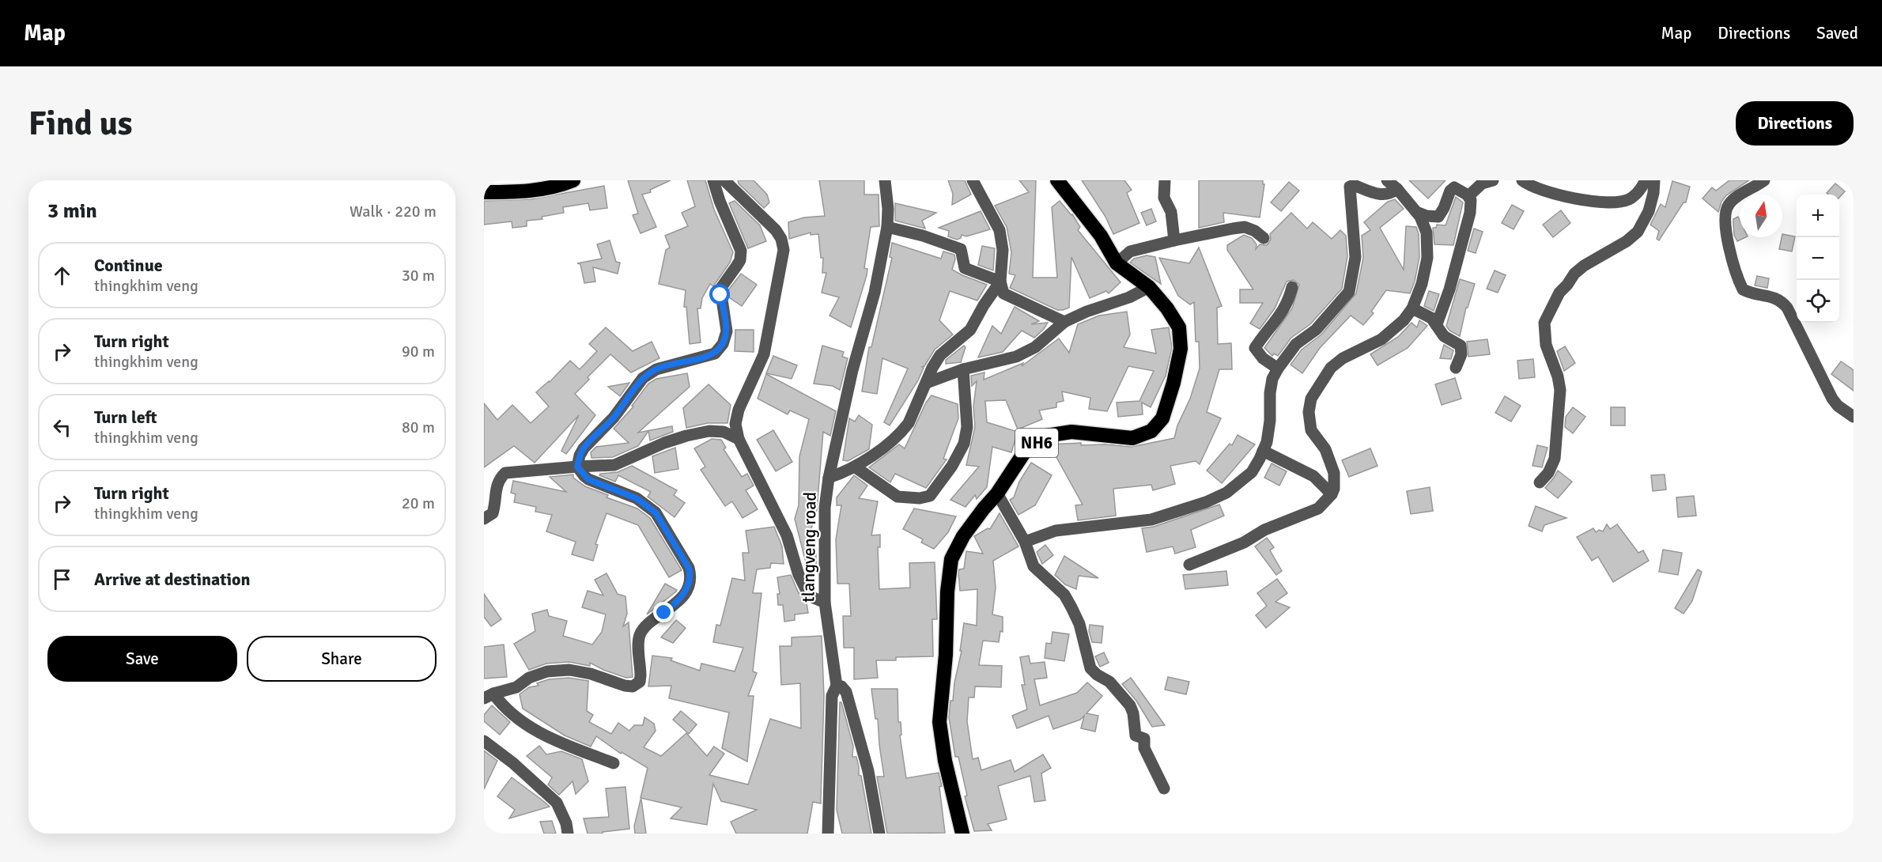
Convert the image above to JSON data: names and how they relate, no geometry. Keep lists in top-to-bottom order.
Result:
{
  "streets": {
    "highway": ["NH6"],
    "street": ["tlangveng road"]
  },
  "north": "top",
  "page": {
    "header": "Map",
    "nav": ["Map", "Directions", "Saved"],
    "buttons": [
      "Directions",
      ["Save", "Share"]
    ],
    "title": "Find us",
    "heading": ["3 min", "Walk · 220 m"],
    "map_buttons": ["+", "−"],
    "list": [
      ["Continue", "thingkhim veng", "30 m"],
      ["Turn right", "thingkhim veng", "90 m"],
      ["Turn left", "thingkhim veng", "80 m"],
      ["Turn right", "thingkhim veng", "20 m"],
      "Arrive at destination"
    ]
  }
}
